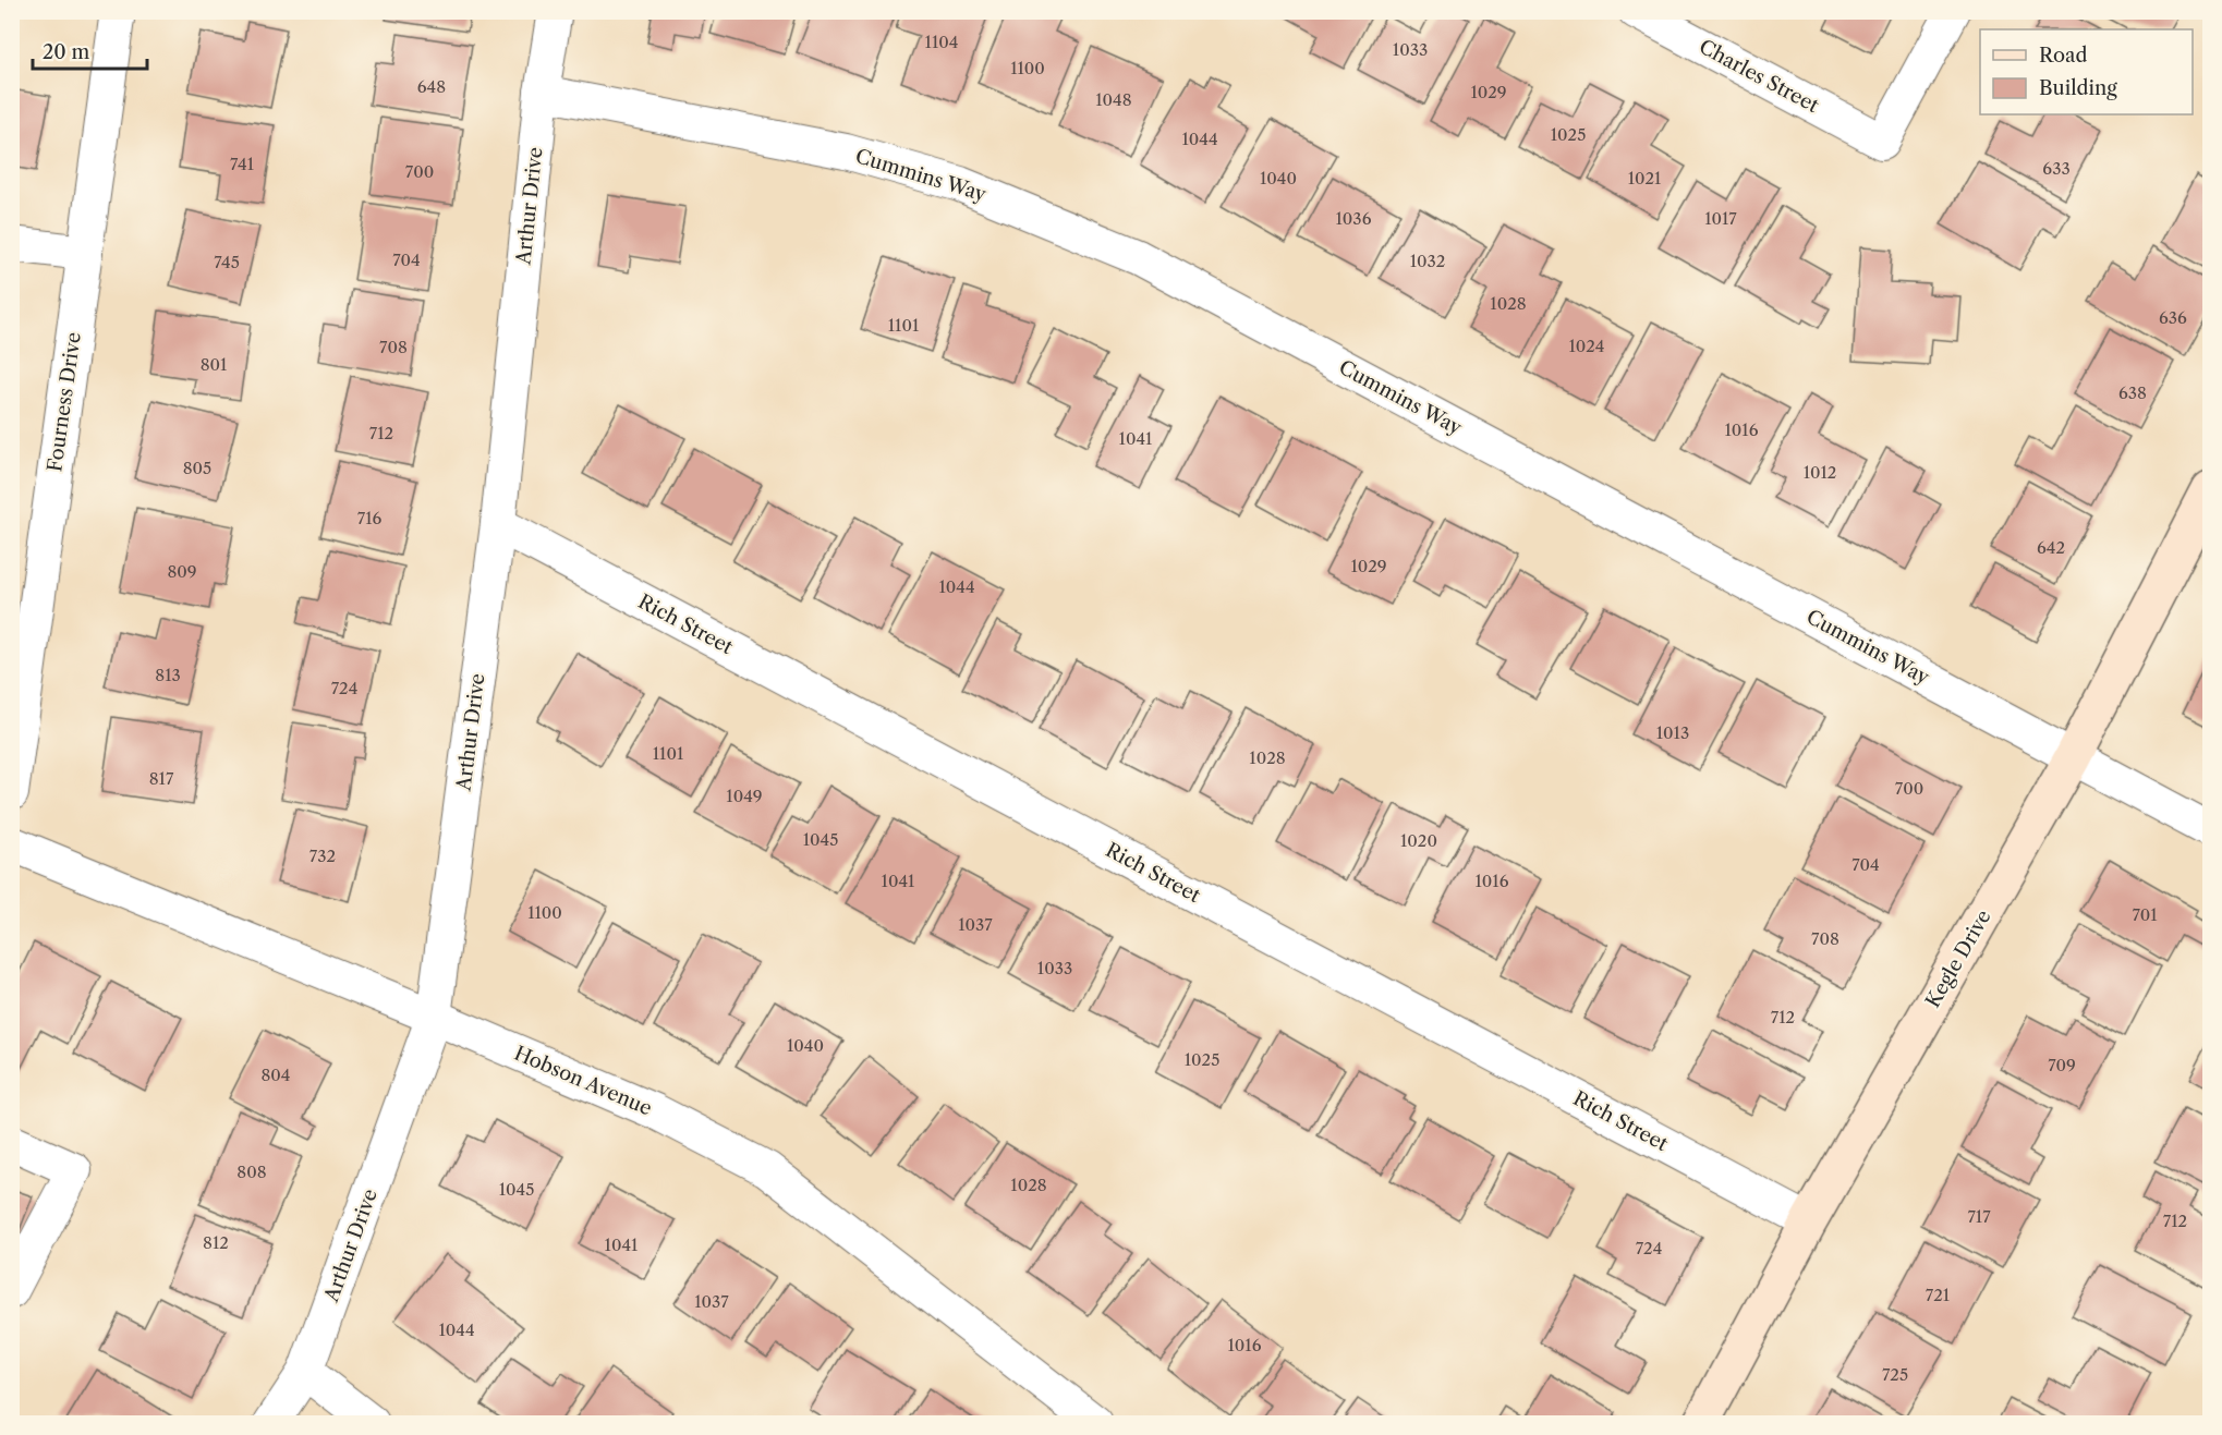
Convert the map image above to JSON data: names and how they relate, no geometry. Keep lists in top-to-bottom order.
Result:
{
  "streets": {
    "street": [
      "Charles Street",
      "Cummins Way",
      "Arthur Drive",
      "Fourness Drive",
      "Rich Street",
      "Kegle Drive",
      "Hobson Avenue"
    ]
  },
  "crossings": [
    ["Cummins Way", "Arthur Drive"],
    ["Cummins Way", "Kegle Drive"],
    ["Arthur Drive", "Rich Street"],
    ["Arthur Drive", "Hobson Avenue"],
    ["Rich Street", "Kegle Drive"]
  ],
  "house_numbers": [
    "1104",
    "1033",
    "1100",
    "648",
    "1029",
    "1048",
    "1025",
    "1044",
    "741",
    "633",
    "700",
    "1040",
    "1021",
    "1036",
    "1017",
    "704",
    "1032",
    "745",
    "1028",
    "636",
    "1101",
    "1024",
    "708",
    "801",
    "638",
    "1016",
    "712",
    "1041",
    "805",
    "1012",
    "716",
    "642",
    "1029",
    "809",
    "1044",
    "813",
    "724",
    "1013",
    "1101",
    "1028",
    "817",
    "700",
    "1049",
    "1045",
    "1020",
    "732",
    "704",
    "1041",
    "1016",
    "1100",
    "701",
    "1037",
    "708",
    "1033",
    "712",
    "1040",
    "1025",
    "709",
    "804",
    "808",
    "1028",
    "1045",
    "717",
    "712",
    "812",
    "1041",
    "724",
    "721",
    "1037",
    "1044",
    "1016",
    "725"
  ],
  "legend": ["Road", "Building"],
  "scale_bar": "20 m"
}
